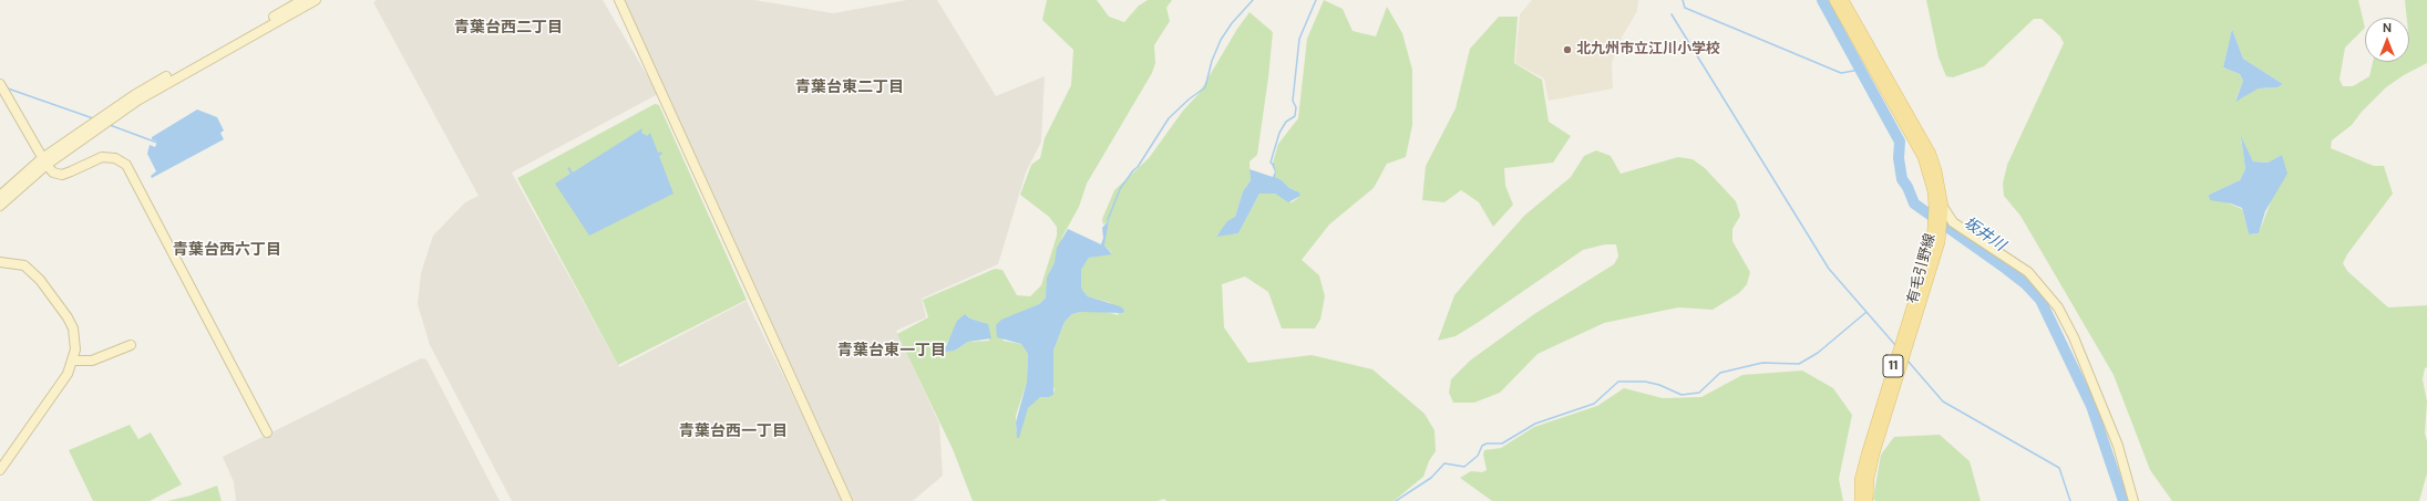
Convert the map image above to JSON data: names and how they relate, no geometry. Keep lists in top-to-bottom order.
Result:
{
  "streets": {
    "main road": ["有毛引野線", "11"]
  },
  "districts": [
    "青葉台西二丁目",
    "青葉台東二丁目",
    "青葉台西六丁目",
    "青葉台東一丁目",
    "青葉台西一丁目"
  ],
  "water": ["坂井川"],
  "places": ["北九州市立江川小学校"],
  "north": "top"
}
